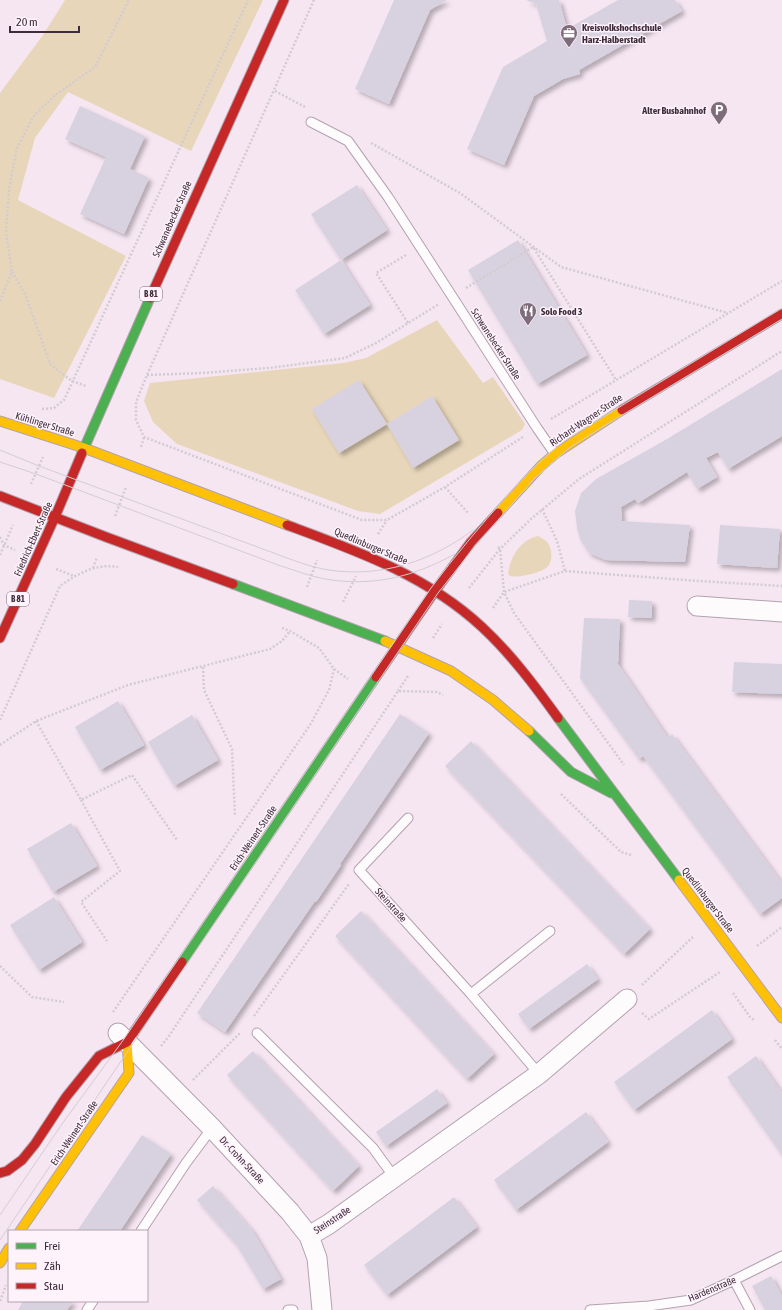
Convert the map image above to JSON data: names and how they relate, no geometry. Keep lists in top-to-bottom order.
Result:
{
  "streets": {
    "main road": [
      "Schwanebecker Straße",
      "B 81",
      "Richard-Wagner-Straße",
      "Kühlinger Straße",
      "Friedrich-Ebert-Straße",
      "Quedlinburger Straße",
      "Erich-Weinert-Straße"
    ],
    "street": ["Steinstraße", "Dr.-Crohn-Straße"],
    "lane": ["Hardenstraße"]
  },
  "crossings": [
    ["Schwanebecker Straße", "Richard-Wagner-Straße"],
    ["Schwanebecker Straße", "Kühlinger Straße"],
    ["Schwanebecker Straße", "Friedrich-Ebert-Straße"],
    ["Schwanebecker Straße", "Quedlinburger Straße"],
    ["Richard-Wagner-Straße", "Quedlinburger Straße"],
    ["Richard-Wagner-Straße", "Erich-Weinert-Straße"],
    ["Kühlinger Straße", "Friedrich-Ebert-Straße"],
    ["Kühlinger Straße", "Quedlinburger Straße"],
    ["Friedrich-Ebert-Straße", "Quedlinburger Straße"],
    ["Quedlinburger Straße", "Erich-Weinert-Straße"],
    ["Erich-Weinert-Straße", "Dr.-Crohn-Straße"],
    ["Steinstraße", "Dr.-Crohn-Straße"]
  ],
  "places": {
    "office": ["Kreisvolkshochschule Harz-Halberstadt"],
    "parking": ["Alter Busbahnhof"],
    "restaurant": ["Solo Food 3"]
  },
  "legend": ["Frei", "Zäh", "Stau"],
  "scale_bar": "20 m"
}
